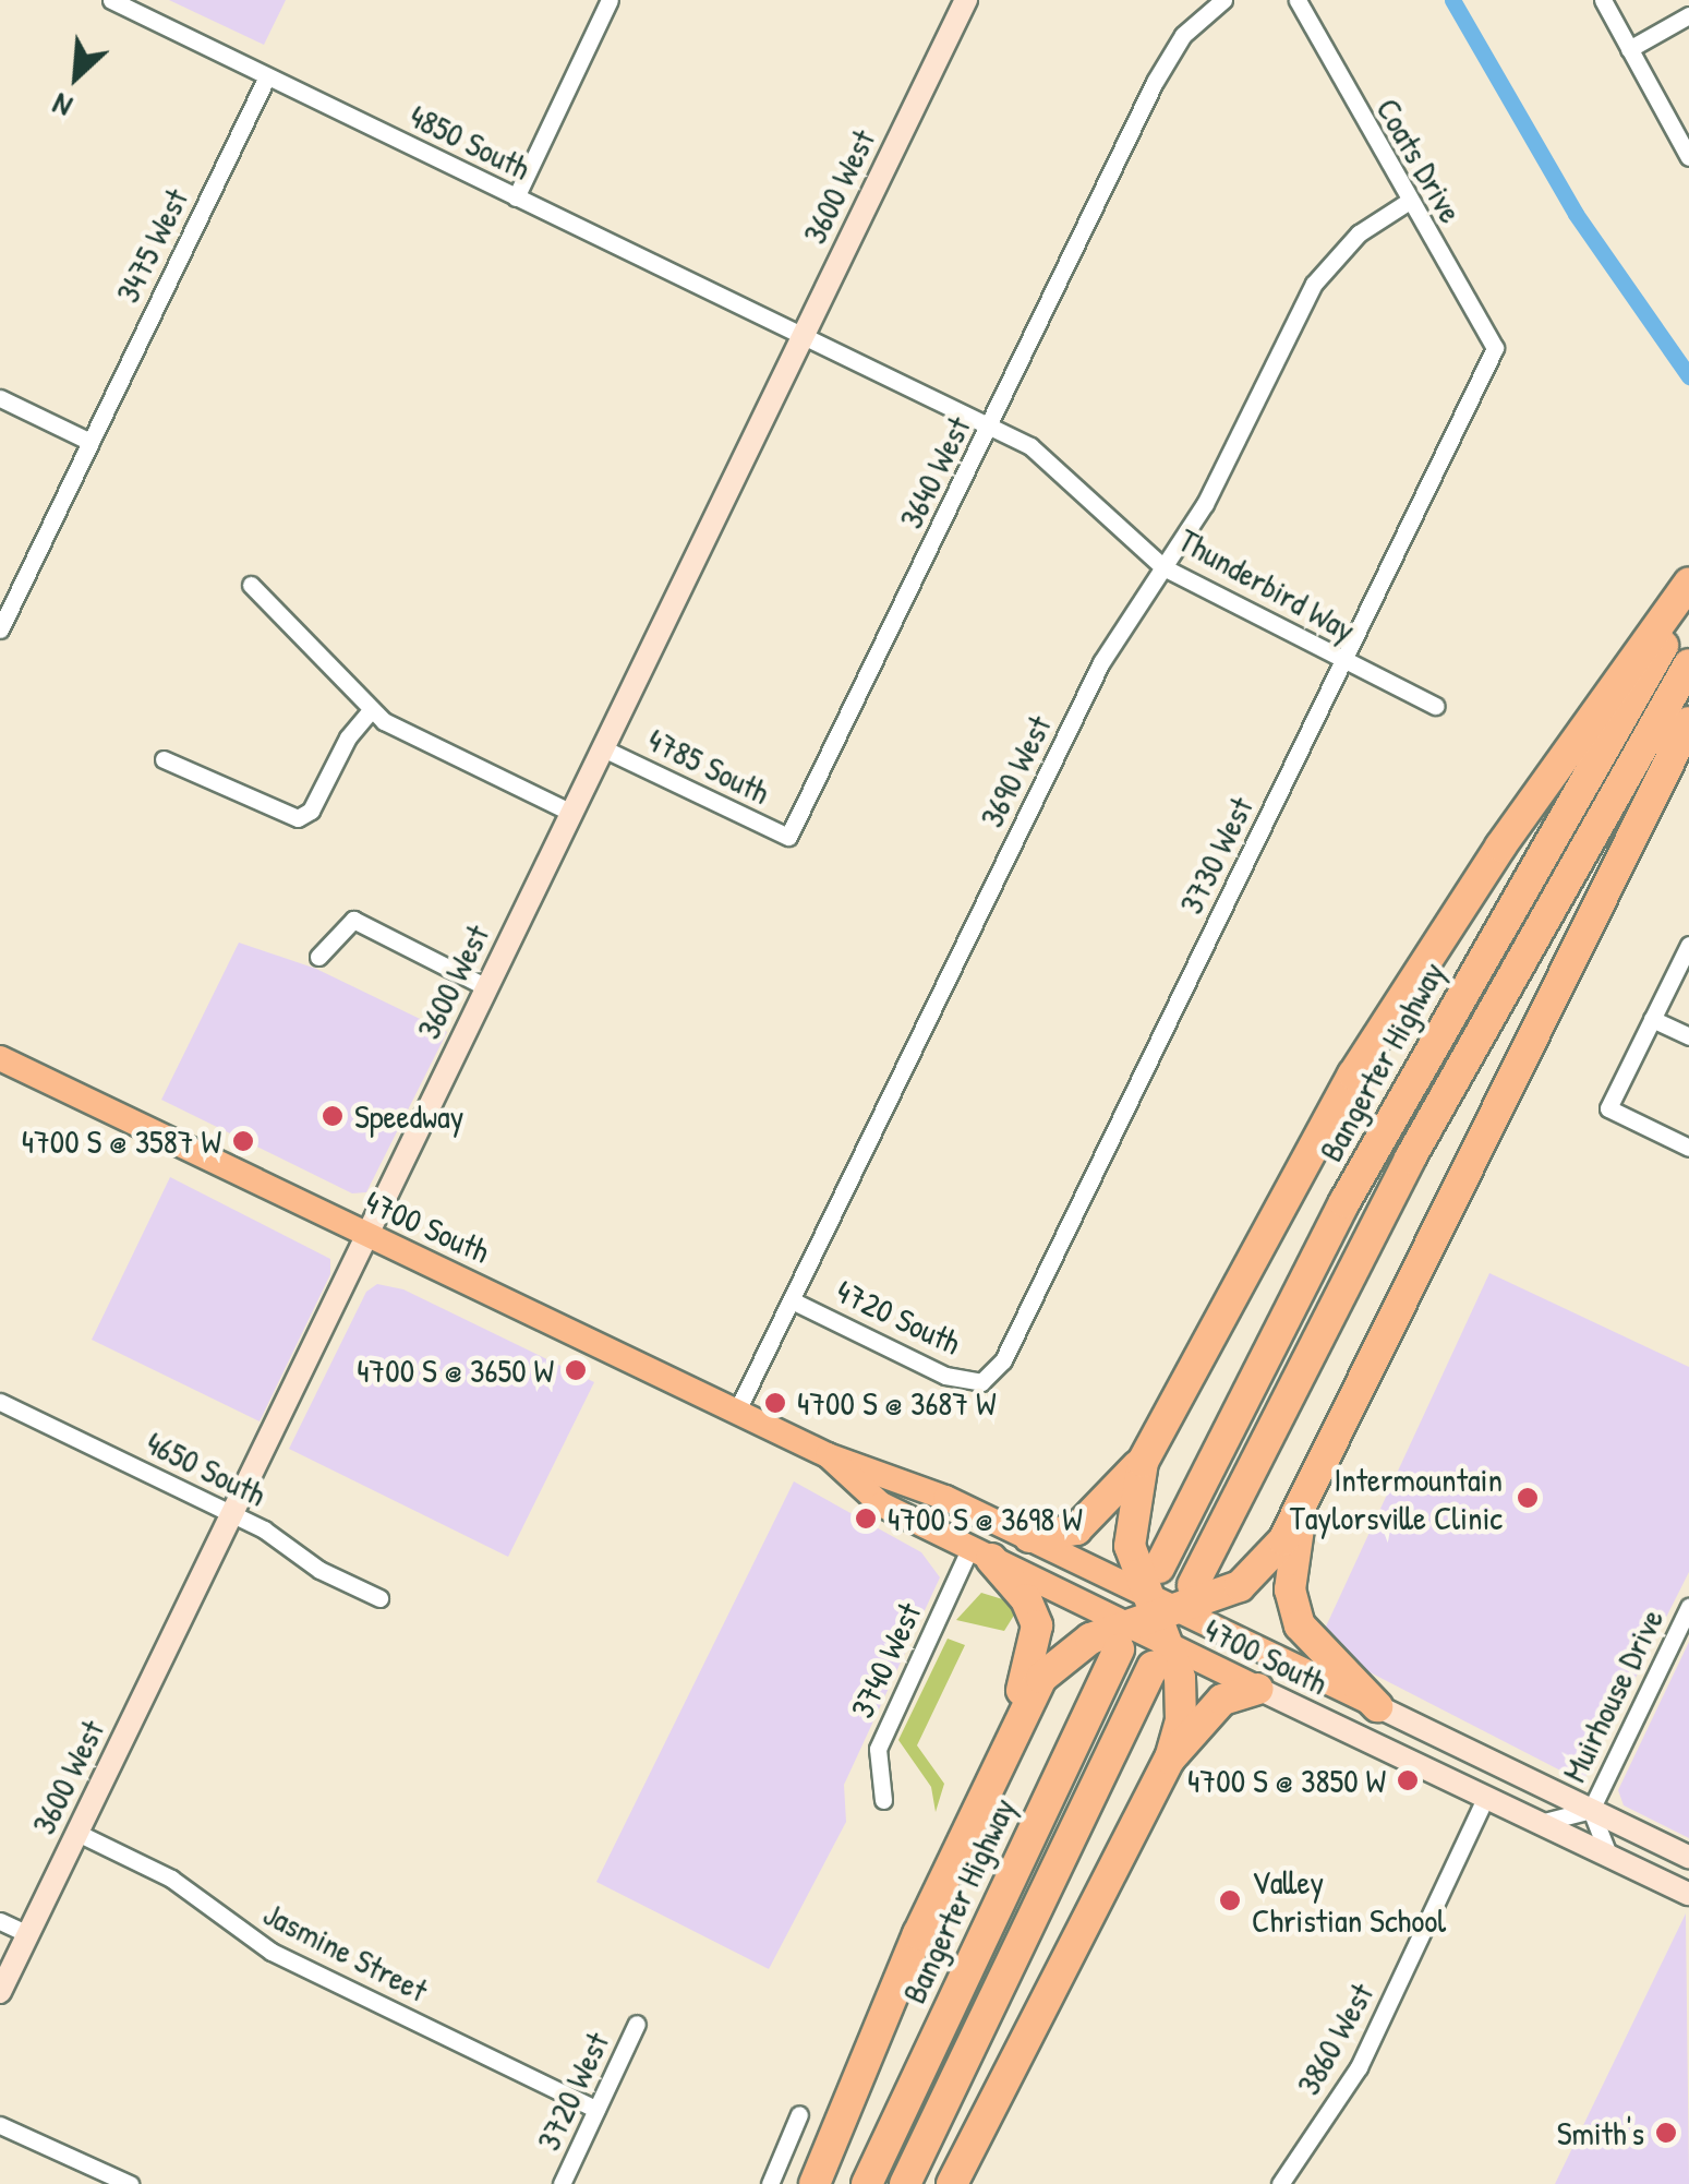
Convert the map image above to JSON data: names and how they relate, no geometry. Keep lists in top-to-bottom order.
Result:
{
  "streets": {
    "highway": ["Bangerter Highway"],
    "main road": ["4700 South"],
    "street": [
      "4850 South",
      "Coats Drive",
      "3600 West",
      "3475 West",
      "3640 West",
      "Thunderbird Way",
      "4785 South",
      "3690 West",
      "3730 West",
      "4720 South",
      "4650 South",
      "3740 West",
      "Muirhouse Drive",
      "Jasmine Street",
      "3860 West",
      "3720 West"
    ]
  },
  "crossings": [
    ["4850 South", "3600 West"],
    ["4850 South", "3475 West"],
    ["4850 South", "Thunderbird Way"],
    ["Coats Drive", "3690 West"],
    ["Coats Drive", "3730 West"],
    ["3600 West", "Thunderbird Way"],
    ["3600 West", "4785 South"],
    ["3600 West", "4700 South"],
    ["3600 West", "4650 South"],
    ["3600 West", "Jasmine Street"],
    ["3640 West", "Thunderbird Way"],
    ["3640 West", "4785 South"],
    ["Thunderbird Way", "3690 West"],
    ["Thunderbird Way", "3730 West"],
    ["3690 West", "4700 South"],
    ["3690 West", "4720 South"],
    ["3730 West", "4720 South"],
    ["Bangerter Highway", "4700 South"],
    ["4700 South", "3740 West"],
    ["4700 South", "Muirhouse Drive"],
    ["4700 South", "3860 West"],
    ["Jasmine Street", "3720 West"]
  ],
  "places": [
    "Speedway",
    "4700 S @ 3587 W",
    "4700 S @ 3650 W",
    "4700 S @ 3687 W",
    "Intermountain Taylorsville Clinic",
    "4700 S @ 3698 W",
    "4700 S @ 3850 W",
    "Valley Christian School",
    "Smith's"
  ],
  "north": "bottom left"
}
